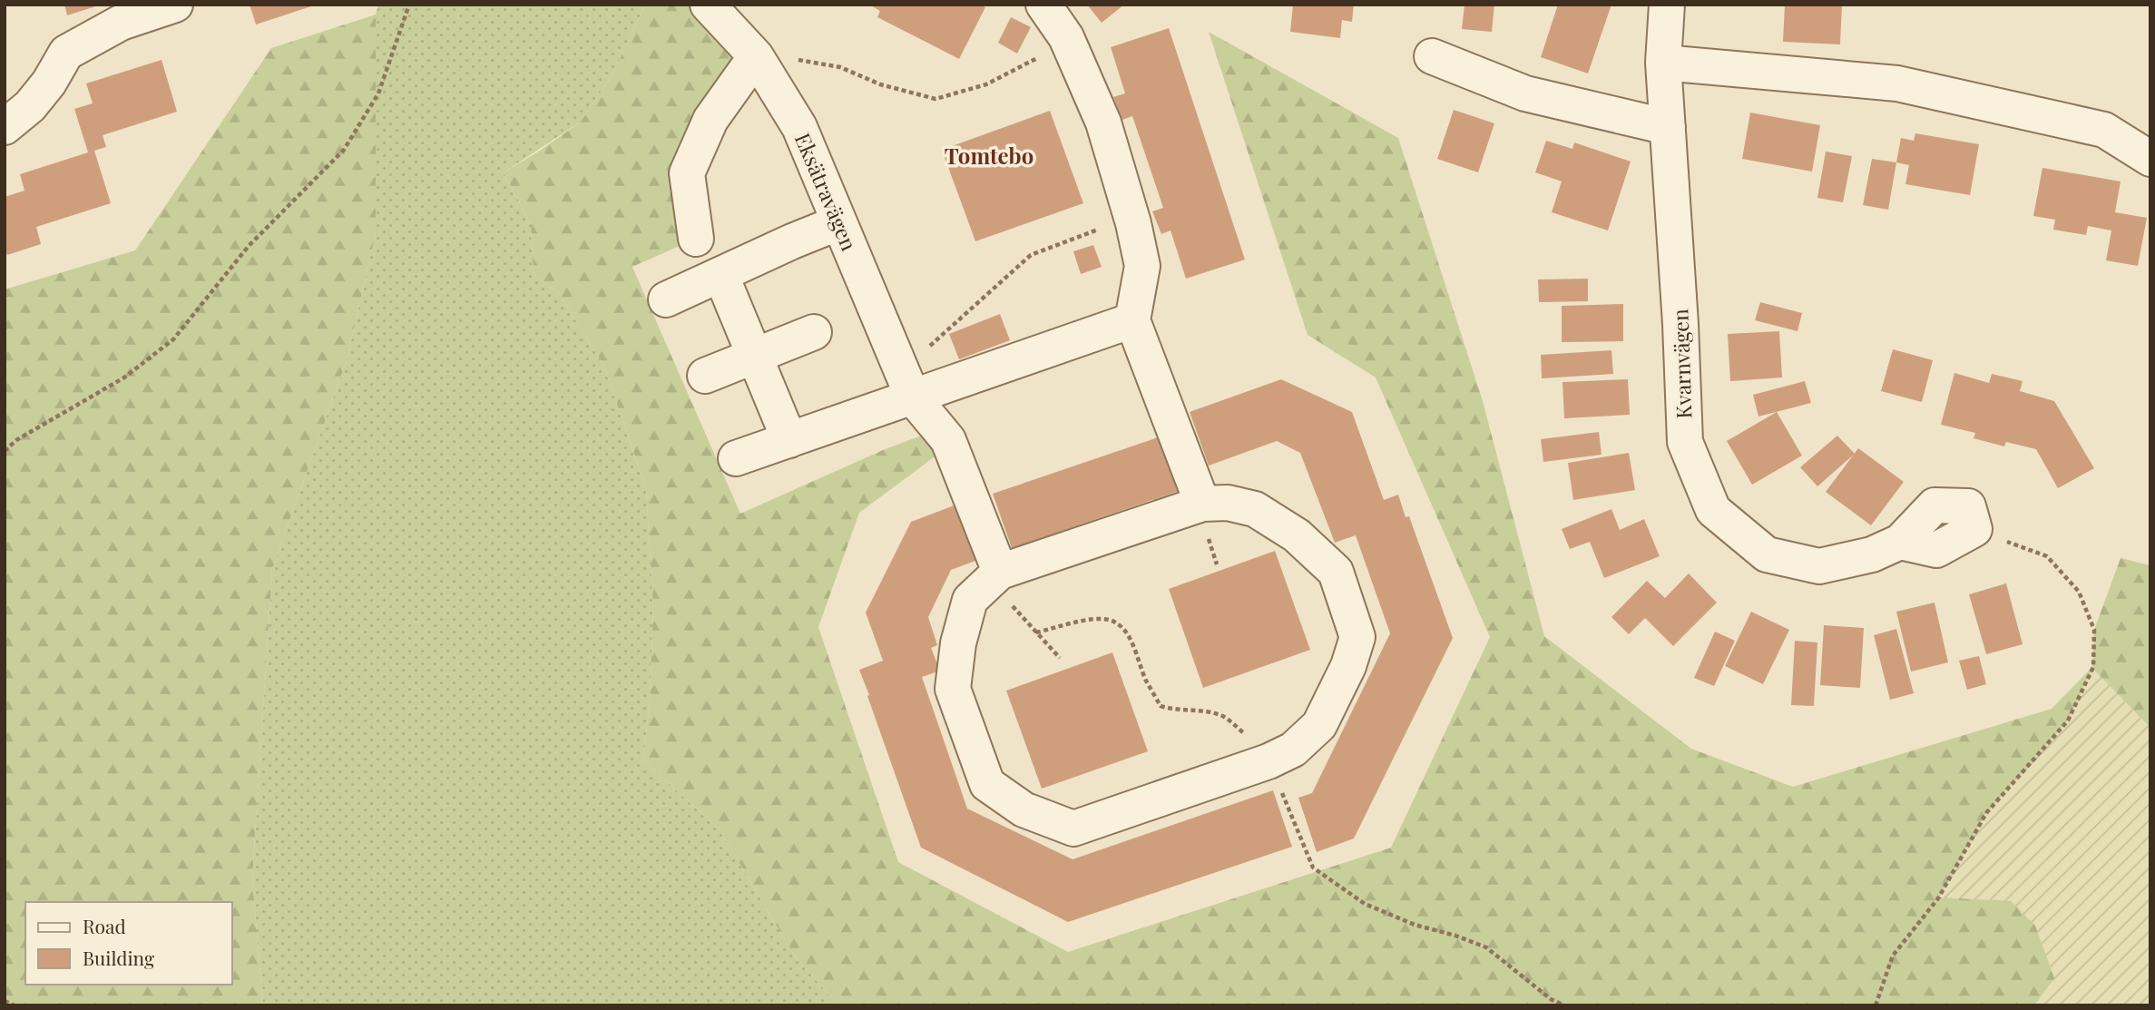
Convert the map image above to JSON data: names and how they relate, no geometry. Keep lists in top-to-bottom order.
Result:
{
  "streets": {
    "street": ["Eksätravägen", "Kvarnvägen"]
  },
  "districts": ["Tomtebo"],
  "legend": ["Road", "Building"]
}
